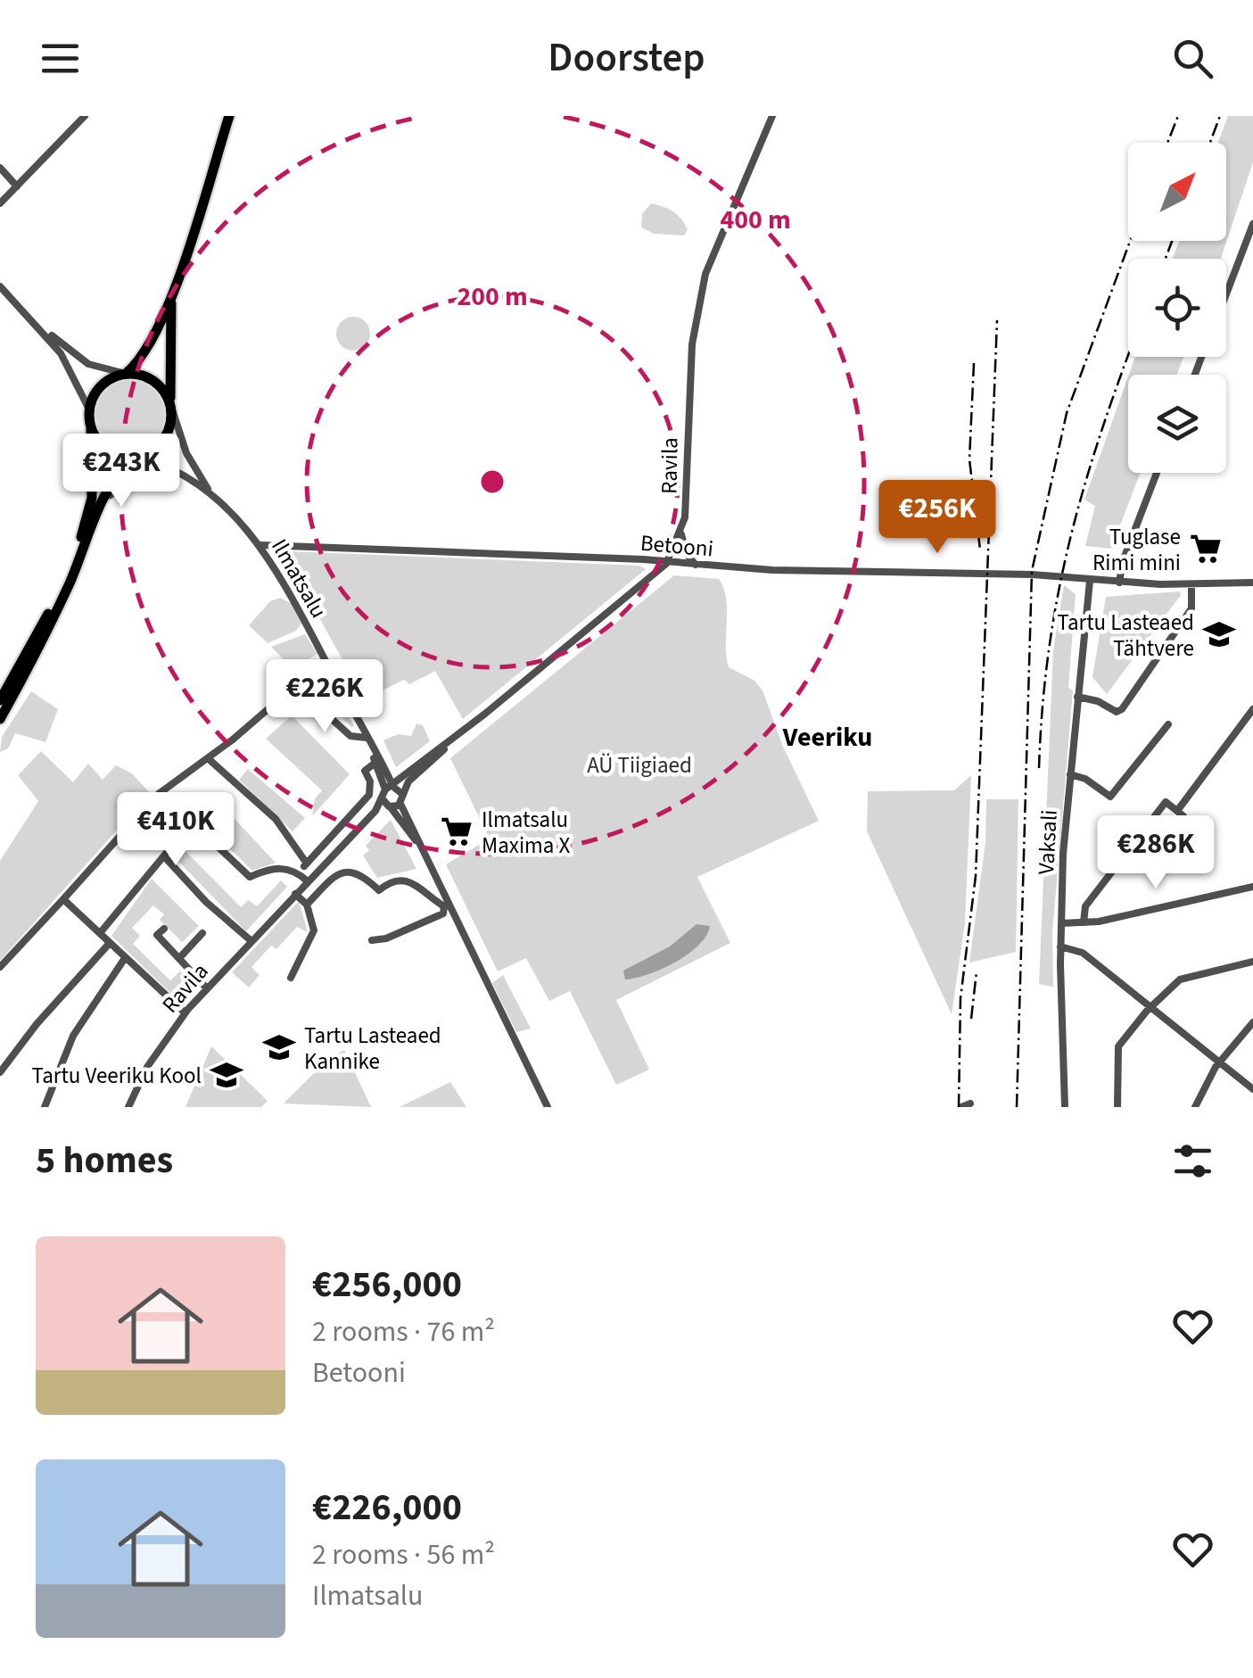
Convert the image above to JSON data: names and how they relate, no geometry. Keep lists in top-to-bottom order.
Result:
{
  "streets": {
    "street": [
      "Ravila",
      "Betooni",
      "Ilmatsalu",
      "Vaksali"
    ]
  },
  "crossings": [
    ["Ravila", "Betooni"],
    ["Ravila", "Ilmatsalu"],
    ["Betooni", "Ilmatsalu"],
    ["Betooni", "Vaksali"]
  ],
  "districts": ["Veeriku"],
  "parks": ["AÜ Tiigiaed"],
  "places": {
    "supermarket": ["Tuglase Rimi mini", "Ilmatsalu Maxima X"],
    "school or university": ["Tartu Lasteaed Tähtvere", "Tartu Lasteaed Kannike", "Tartu Veeriku Kool"]
  },
  "north": "top right",
  "page": {
    "header": "Doorstep",
    "price": [
      "€243K",
      "€256K",
      "€226K",
      "€410K",
      "€286K"
    ],
    "heading": "5 homes",
    "list": [
      {
        "name": "€256,000",
        "note": "2 rooms · 76 m² · Betooni"
      },
      {
        "name": "€226,000",
        "note": "2 rooms · 56 m² · Ilmatsalu"
      }
    ]
  },
  "rings": ["400 m", "200 m"]
}
